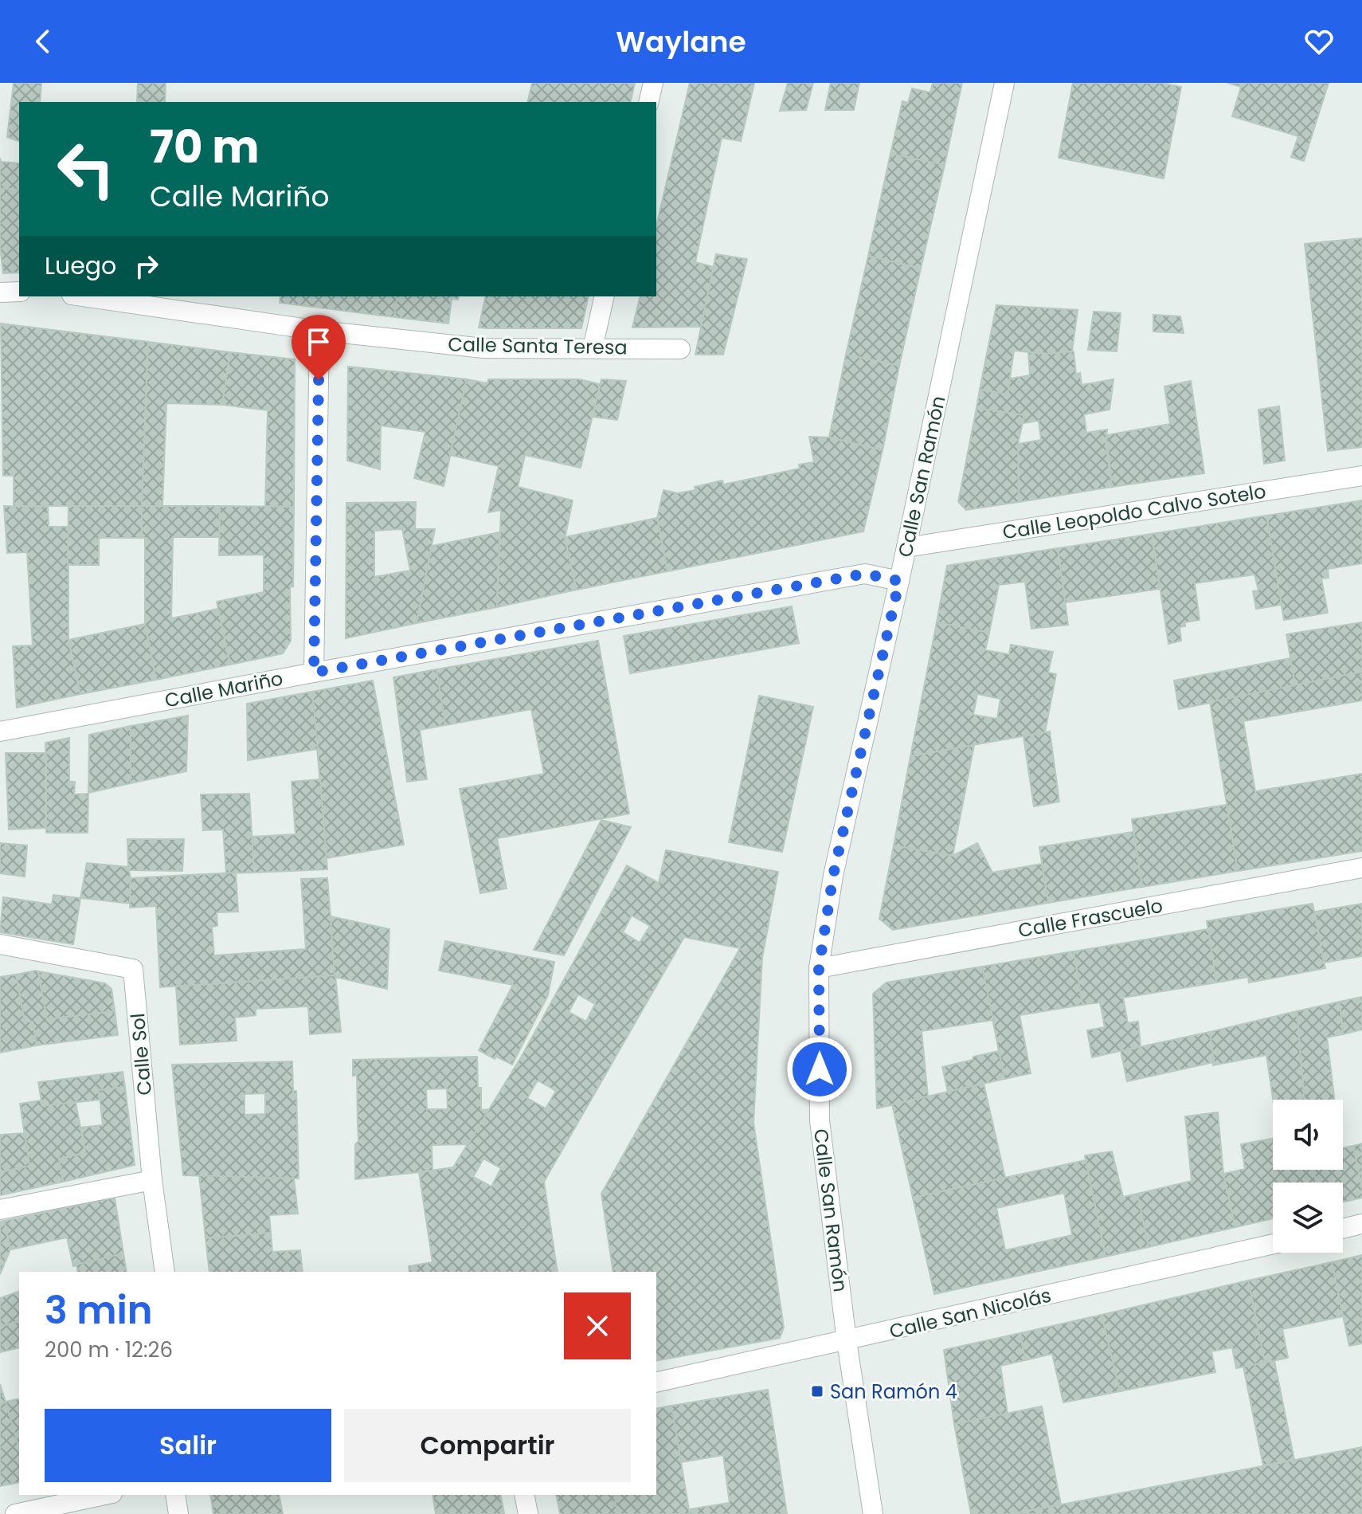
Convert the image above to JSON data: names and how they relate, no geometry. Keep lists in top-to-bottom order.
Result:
{
  "streets": {
    "street": [
      "Calle Santa Teresa",
      "Calle San Ramón",
      "Calle Leopoldo Calvo Sotelo",
      "Calle Mariño",
      "Calle Frascuelo",
      "Calle Sol",
      "Calle San Nicolás"
    ]
  },
  "crossings": [
    ["Calle San Ramón", "Calle Leopoldo Calvo Sotelo"],
    ["Calle San Ramón", "Calle Mariño"],
    ["Calle San Ramón", "Calle Frascuelo"],
    ["Calle San Ramón", "Calle San Nicolás"]
  ],
  "places": {
    "transit": ["San Ramón 4"]
  },
  "page": {
    "header": "Waylane",
    "turn": ["70 m", "Calle Mariño"],
    "then": "Luego",
    "heading": ["3 min", "200 m · 12:26"],
    "buttons": ["Salir", "Compartir"]
  }
}
